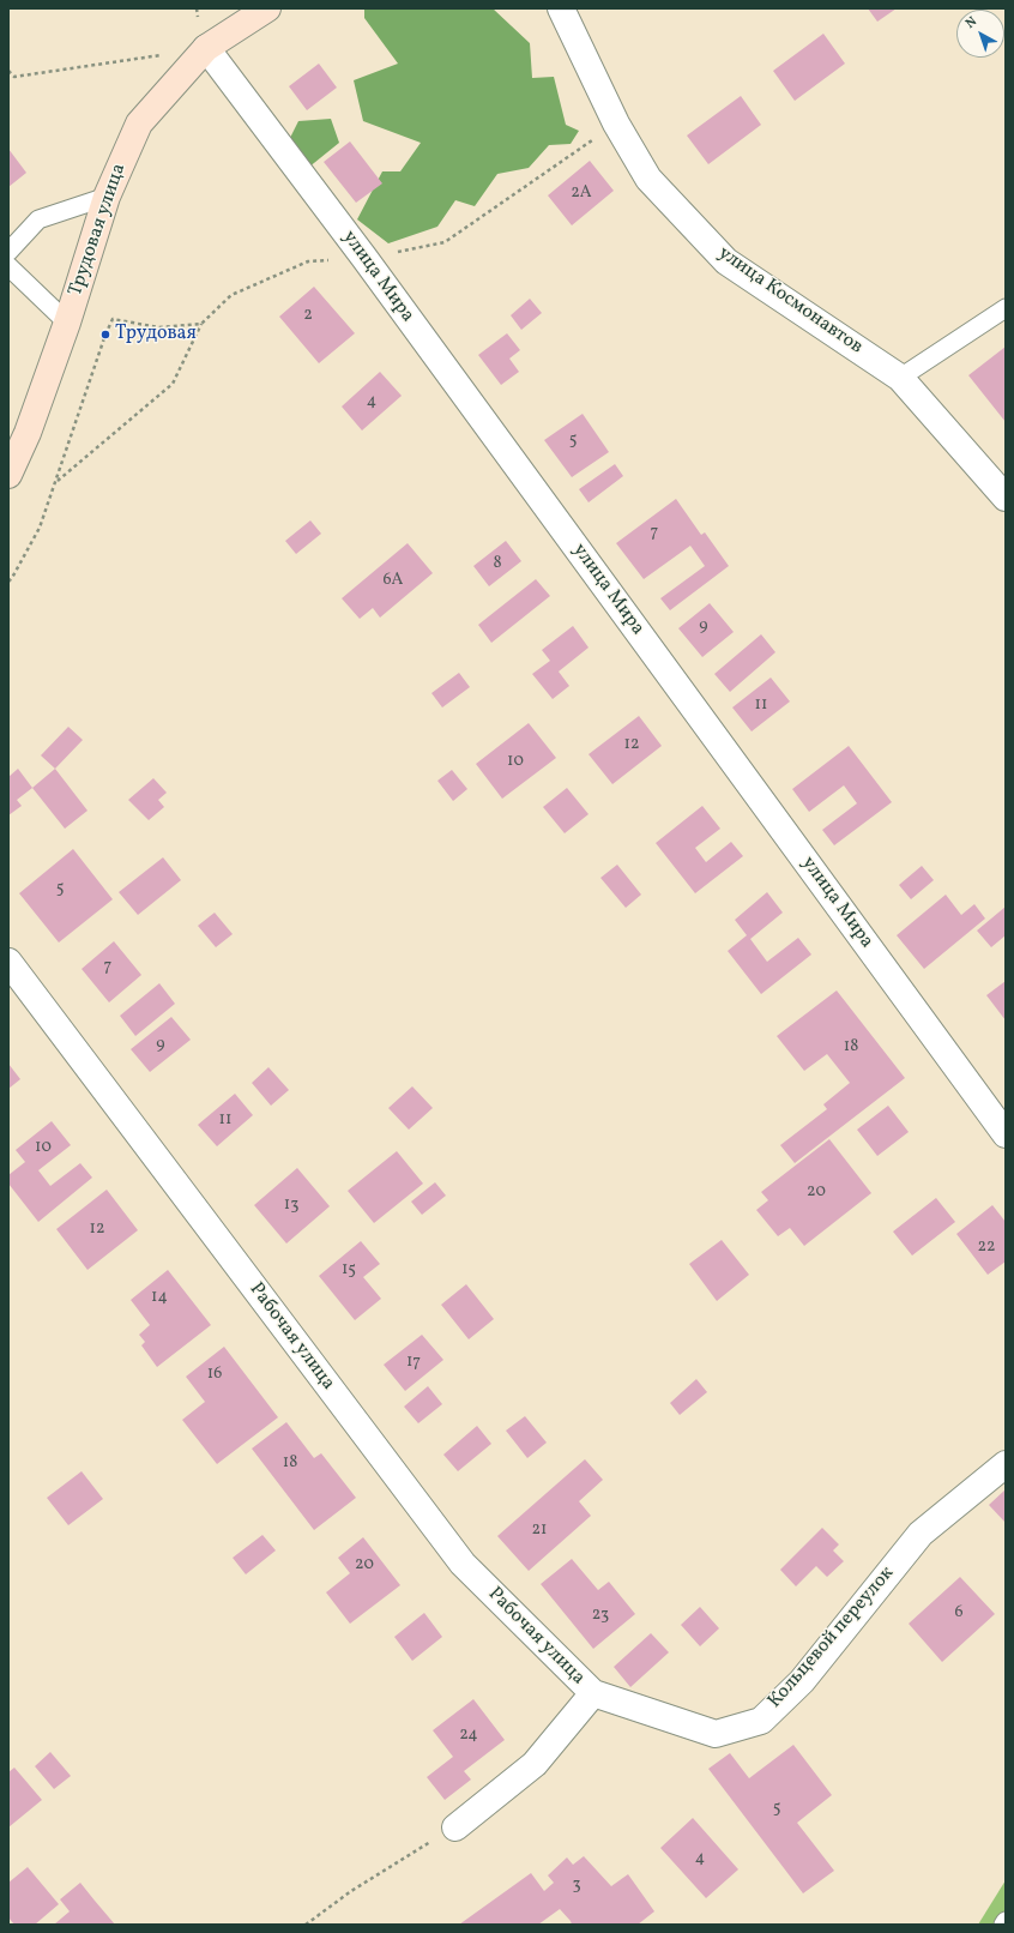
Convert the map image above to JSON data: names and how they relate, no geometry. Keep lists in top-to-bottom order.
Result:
{
  "streets": {
    "main road": ["Трудовая улица"],
    "street": [
      "улица Мира",
      "улица Космонавтов",
      "Рабочая улица",
      "Кольцевой переулок"
    ]
  },
  "crossings": [
    ["Трудовая улица", "улица Мира"],
    ["Рабочая улица", "Кольцевой переулок"]
  ],
  "places": ["Трудовая"],
  "house_numbers": [
    "2А",
    "2",
    "4",
    "5",
    "7",
    "8",
    "6А",
    "9",
    "11",
    "12",
    "10",
    "5",
    "7",
    "9",
    "18",
    "11",
    "10",
    "20",
    "13",
    "12",
    "22",
    "15",
    "14",
    "17",
    "16",
    "18",
    "21",
    "20",
    "6",
    "23",
    "24",
    "5",
    "4",
    "3"
  ],
  "north": "top left"
}
